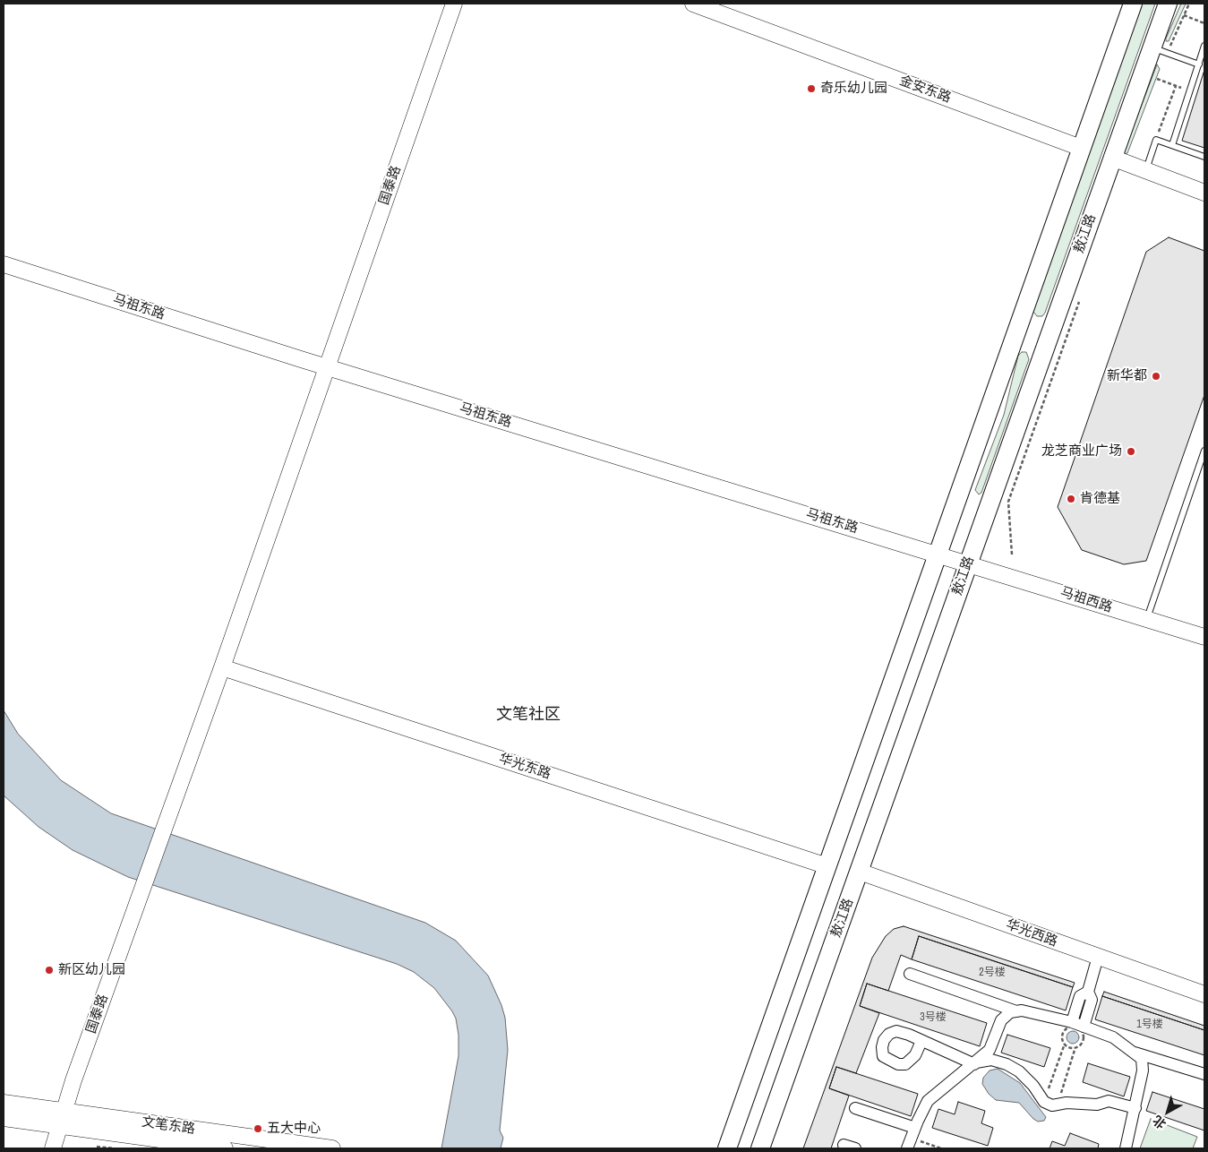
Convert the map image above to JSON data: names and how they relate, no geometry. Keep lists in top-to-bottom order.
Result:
{
  "streets": {
    "main road": ["敖江路"],
    "street": [
      "金安东路",
      "国泰路",
      "马祖东路",
      "马祖西路",
      "华光东路",
      "华光西路",
      "文笔东路"
    ]
  },
  "crossings": [
    ["国泰路", "马祖东路"],
    ["国泰路", "华光东路"],
    ["国泰路", "文笔东路"],
    ["敖江路", "马祖东路"],
    ["敖江路", "马祖西路"],
    ["敖江路", "华光西路"],
    ["马祖东路", "马祖西路"]
  ],
  "districts": ["文笔社区"],
  "places": [
    "奇乐幼儿园",
    "新华都",
    "龙芝商业广场",
    "肯德基",
    "新区幼儿园",
    "五大中心"
  ],
  "house_numbers": ["2号楼", "3号楼", "1号楼"],
  "north": "bottom left"
}
